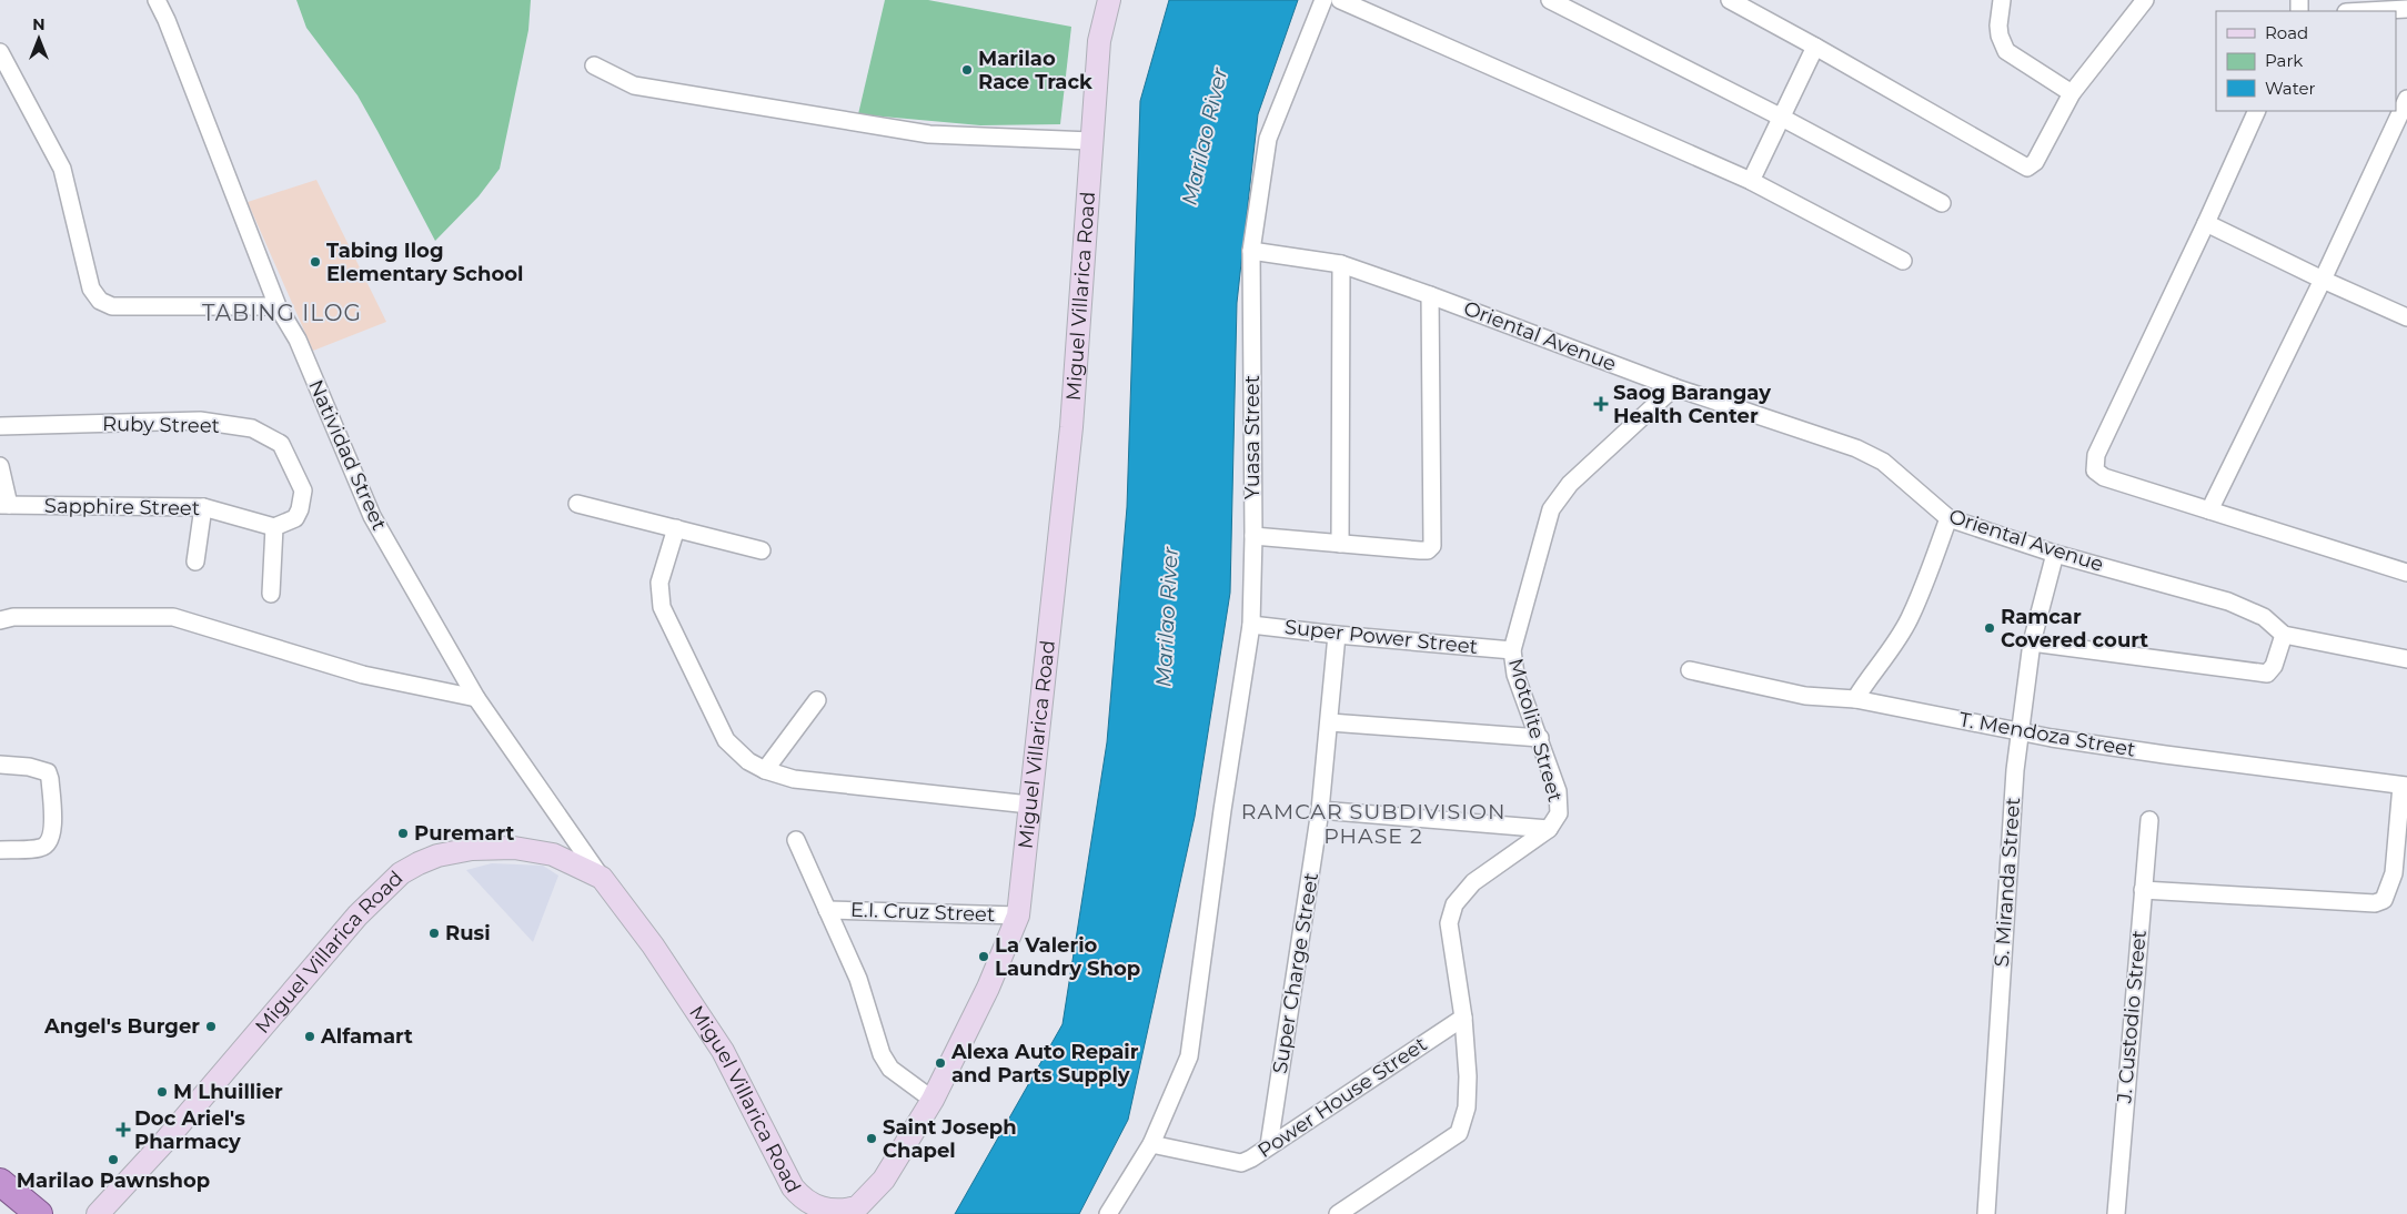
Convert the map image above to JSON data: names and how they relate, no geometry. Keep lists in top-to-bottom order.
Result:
{
  "streets": {
    "main road": ["Miguel Villarica Road"],
    "street": [
      "Oriental Avenue",
      "Ruby Street",
      "Yuasa Street",
      "Natividad Street",
      "Sapphire Street",
      "Super Power Street",
      "Motolite Street",
      "T. Mendoza Street",
      "S. Miranda Street",
      "E.I. Cruz Street",
      "Super Charge Street",
      "J. Custodio Street",
      "Power House Street"
    ]
  },
  "crossings": [
    ["Miguel Villarica Road", "Natividad Street"],
    ["Miguel Villarica Road", "E.I. Cruz Street"],
    ["Oriental Avenue", "Yuasa Street"],
    ["Oriental Avenue", "Motolite Street"],
    ["Oriental Avenue", "S. Miranda Street"],
    ["Ruby Street", "Sapphire Street"],
    ["Yuasa Street", "Super Power Street"],
    ["Yuasa Street", "Power House Street"],
    ["Super Power Street", "Motolite Street"],
    ["Super Power Street", "Super Charge Street"],
    ["Motolite Street", "Power House Street"],
    ["T. Mendoza Street", "S. Miranda Street"],
    ["Super Charge Street", "Power House Street"]
  ],
  "districts": ["TABING ILOG", "RAMCAR SUBDIVISION PHASE 2"],
  "water": ["Marilao River"],
  "places": {
    "other": [
      "Marilao Race Track",
      "Tabing Ilog Elementary School",
      "Ramcar Covered court",
      "Puremart",
      "Rusi",
      "La Valerio Laundry Shop",
      "Angel's Burger",
      "Alfamart",
      "Alexa Auto Repair and Parts Supply",
      "M Lhuillier",
      "Saint Joseph Chapel",
      "Marilao Pawnshop"
    ],
    "health": ["Saog Barangay Health Center", "Doc Ariel's Pharmacy"]
  },
  "legend": ["Road", "Park", "Water"],
  "north": "top"
}
